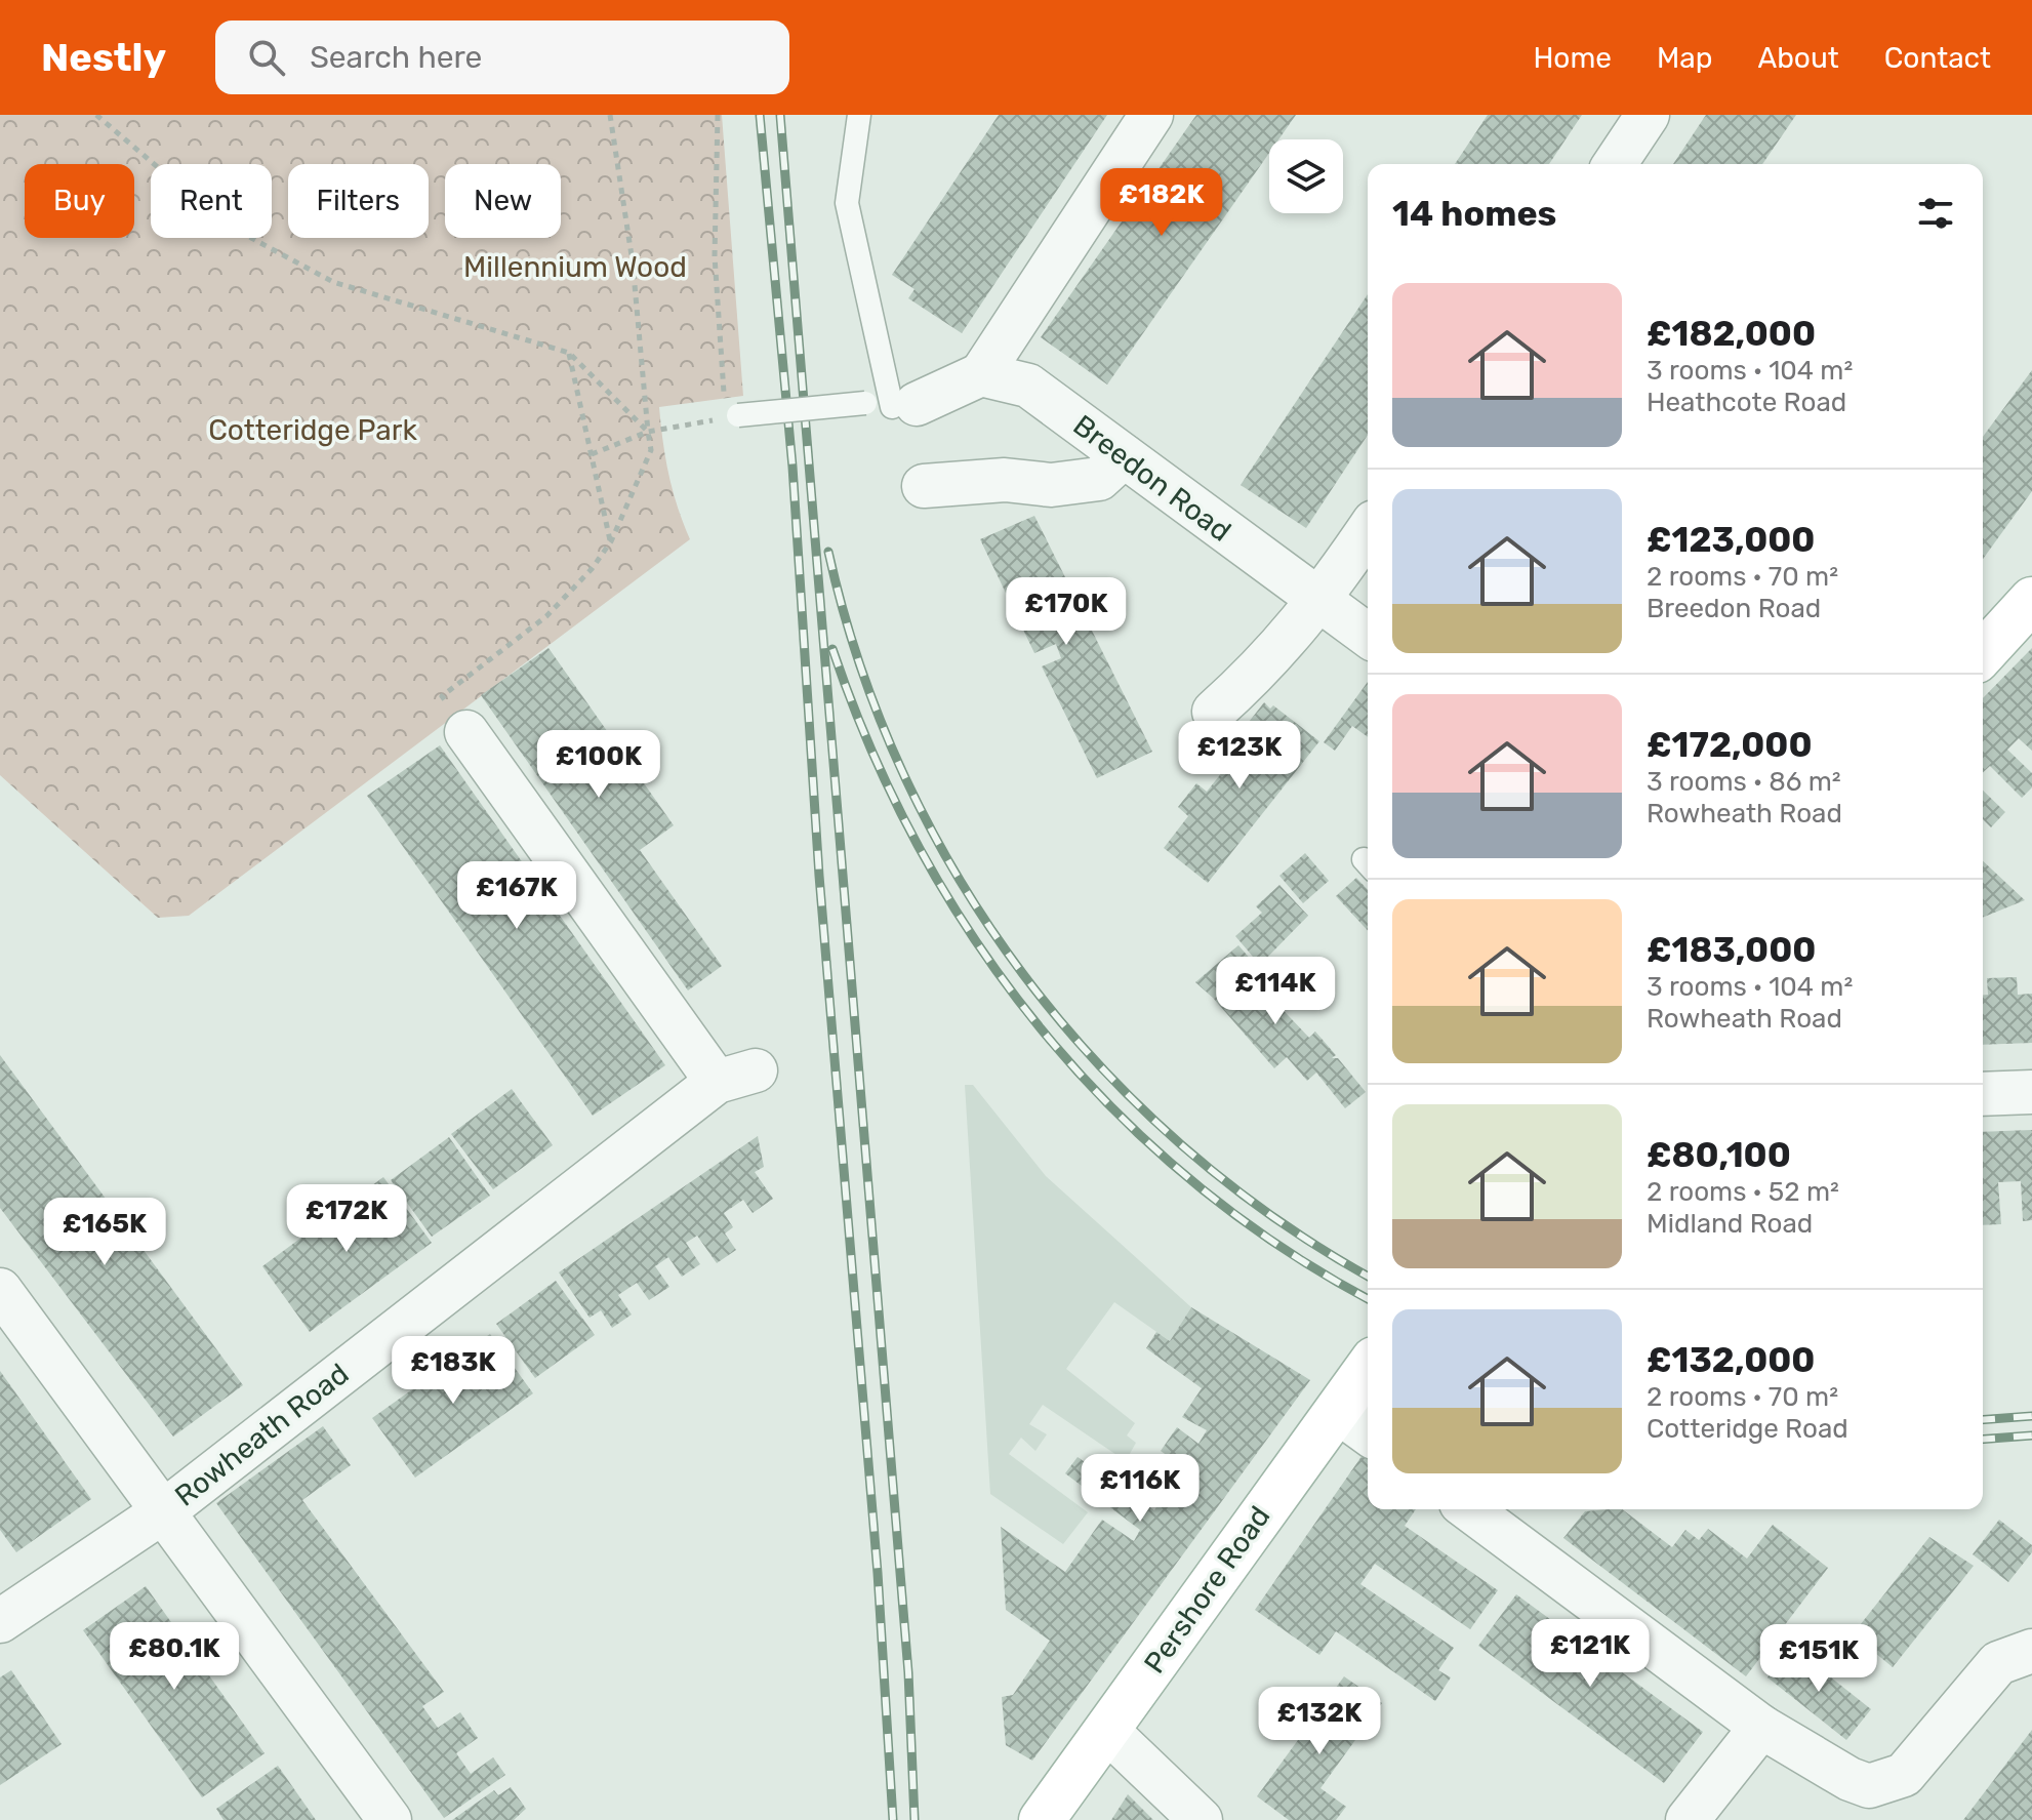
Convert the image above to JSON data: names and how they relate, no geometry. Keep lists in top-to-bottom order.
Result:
{
  "streets": {
    "main road": ["Pershore Road"],
    "street": ["Breedon Road", "Rowheath Road"]
  },
  "parks": ["Millennium Wood", "Cotteridge Park"],
  "page": {
    "header": "Nestly",
    "search": "Search here",
    "nav": [
      "Home",
      "Map",
      "About",
      "Contact"
    ],
    "chip": [
      "Buy",
      "Rent",
      "Filters",
      "New"
    ],
    "heading": "14 homes",
    "price": [
      "£182K",
      "£170K",
      "£123K",
      "£100K",
      "£167K",
      "£114K",
      "£172K",
      "£165K",
      "£183K",
      "£116K",
      "£121K",
      "£80.1K",
      "£151K",
      "£132K"
    ],
    "list": [
      {
        "name": "£182,000",
        "note": "3 rooms · 104 m² · Heathcote Road"
      },
      {
        "name": "£123,000",
        "note": "2 rooms · 70 m² · Breedon Road"
      },
      {
        "name": "£172,000",
        "note": "3 rooms · 86 m² · Rowheath Road"
      },
      {
        "name": "£183,000",
        "note": "3 rooms · 104 m² · Rowheath Road"
      },
      {
        "name": "£80,100",
        "note": "2 rooms · 52 m² · Midland Road"
      },
      {
        "name": "£132,000",
        "note": "2 rooms · 70 m² · Cotteridge Road"
      }
    ]
  }
}
